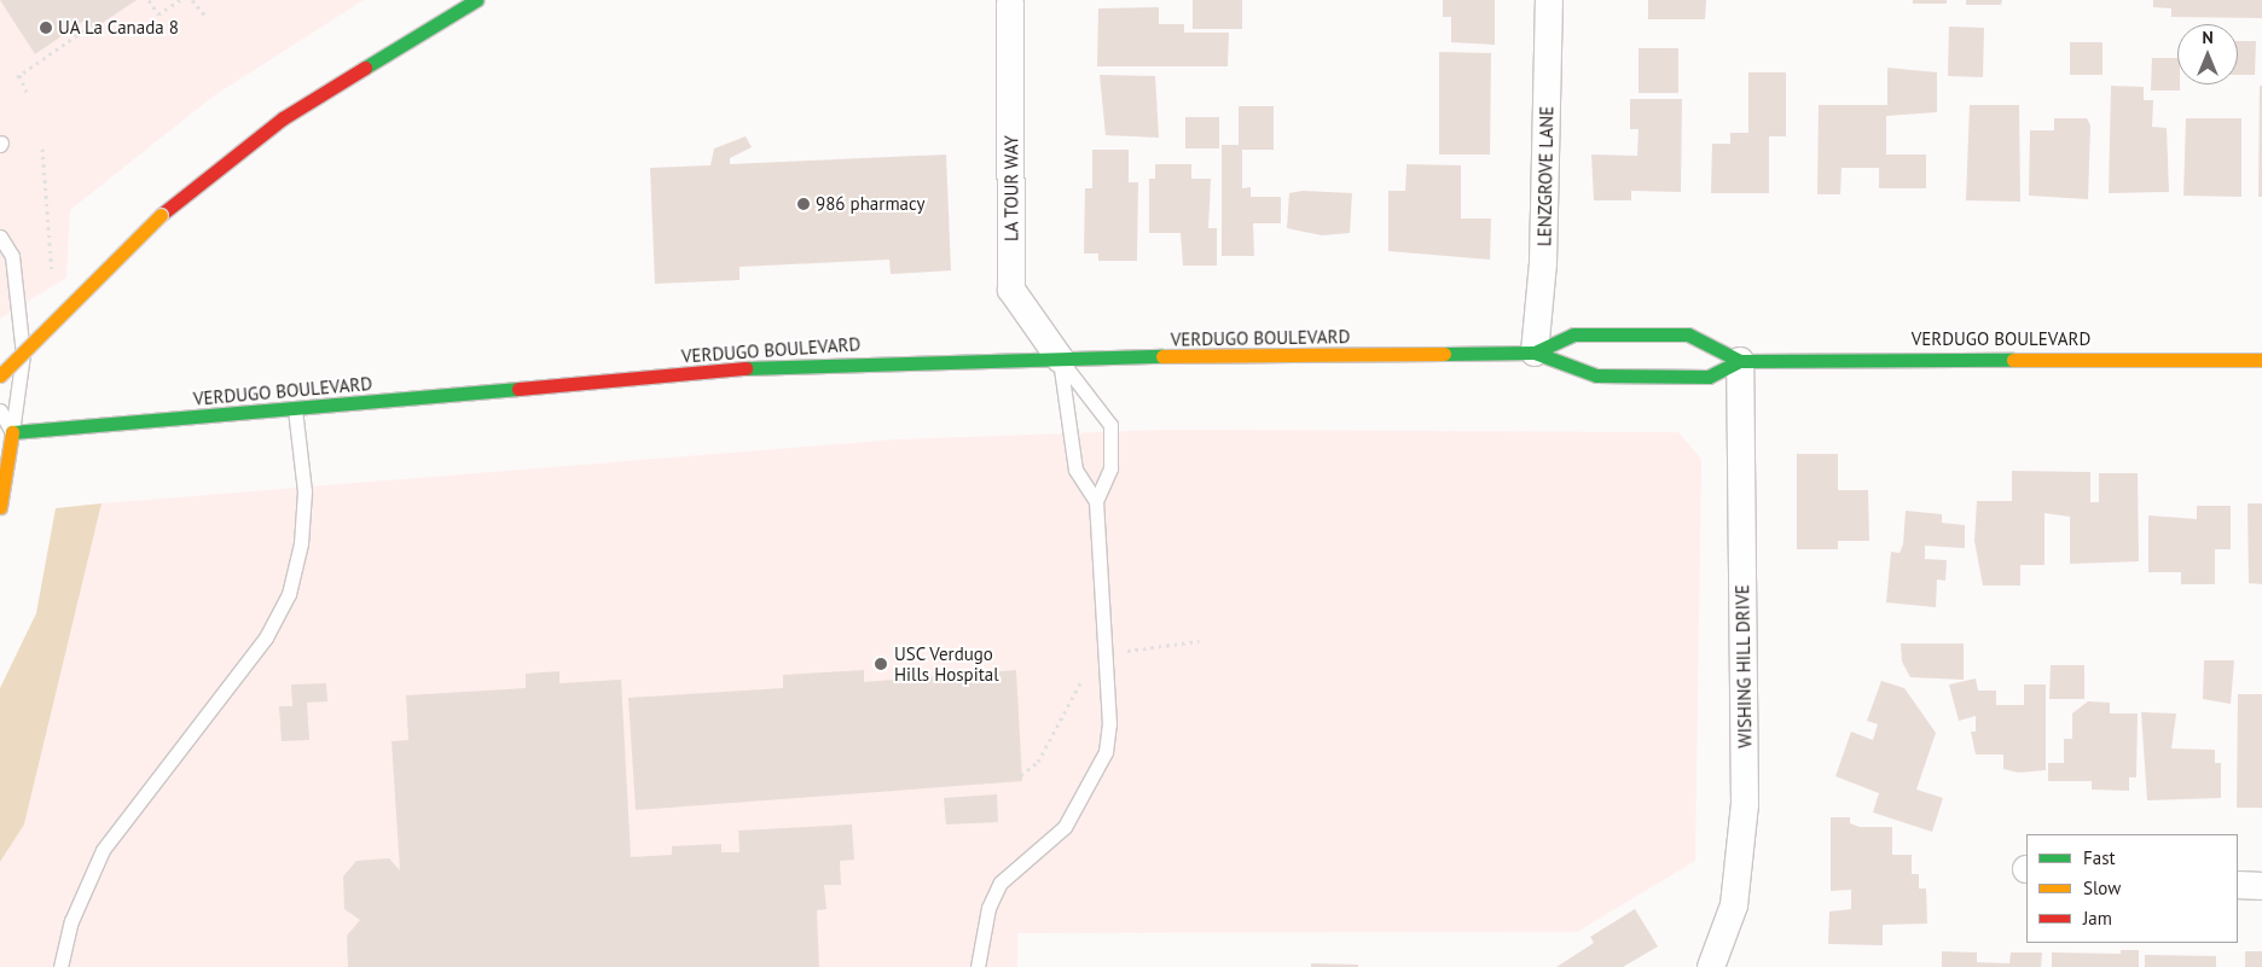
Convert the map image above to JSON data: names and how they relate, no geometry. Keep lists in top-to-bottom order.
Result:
{
  "streets": {
    "main road": ["VERDUGO BOULEVARD"],
    "street": ["LENZGROVE LANE", "LA TOUR WAY", "WISHING HILL DRIVE"]
  },
  "crossings": [
    ["LENZGROVE LANE", "VERDUGO BOULEVARD"],
    ["LA TOUR WAY", "VERDUGO BOULEVARD"],
    ["VERDUGO BOULEVARD", "WISHING HILL DRIVE"]
  ],
  "places": ["UA La Canada 8", "986 pharmacy", "USC Verdugo Hills Hospital"],
  "legend": ["Fast", "Slow", "Jam"],
  "north": "top"
}
